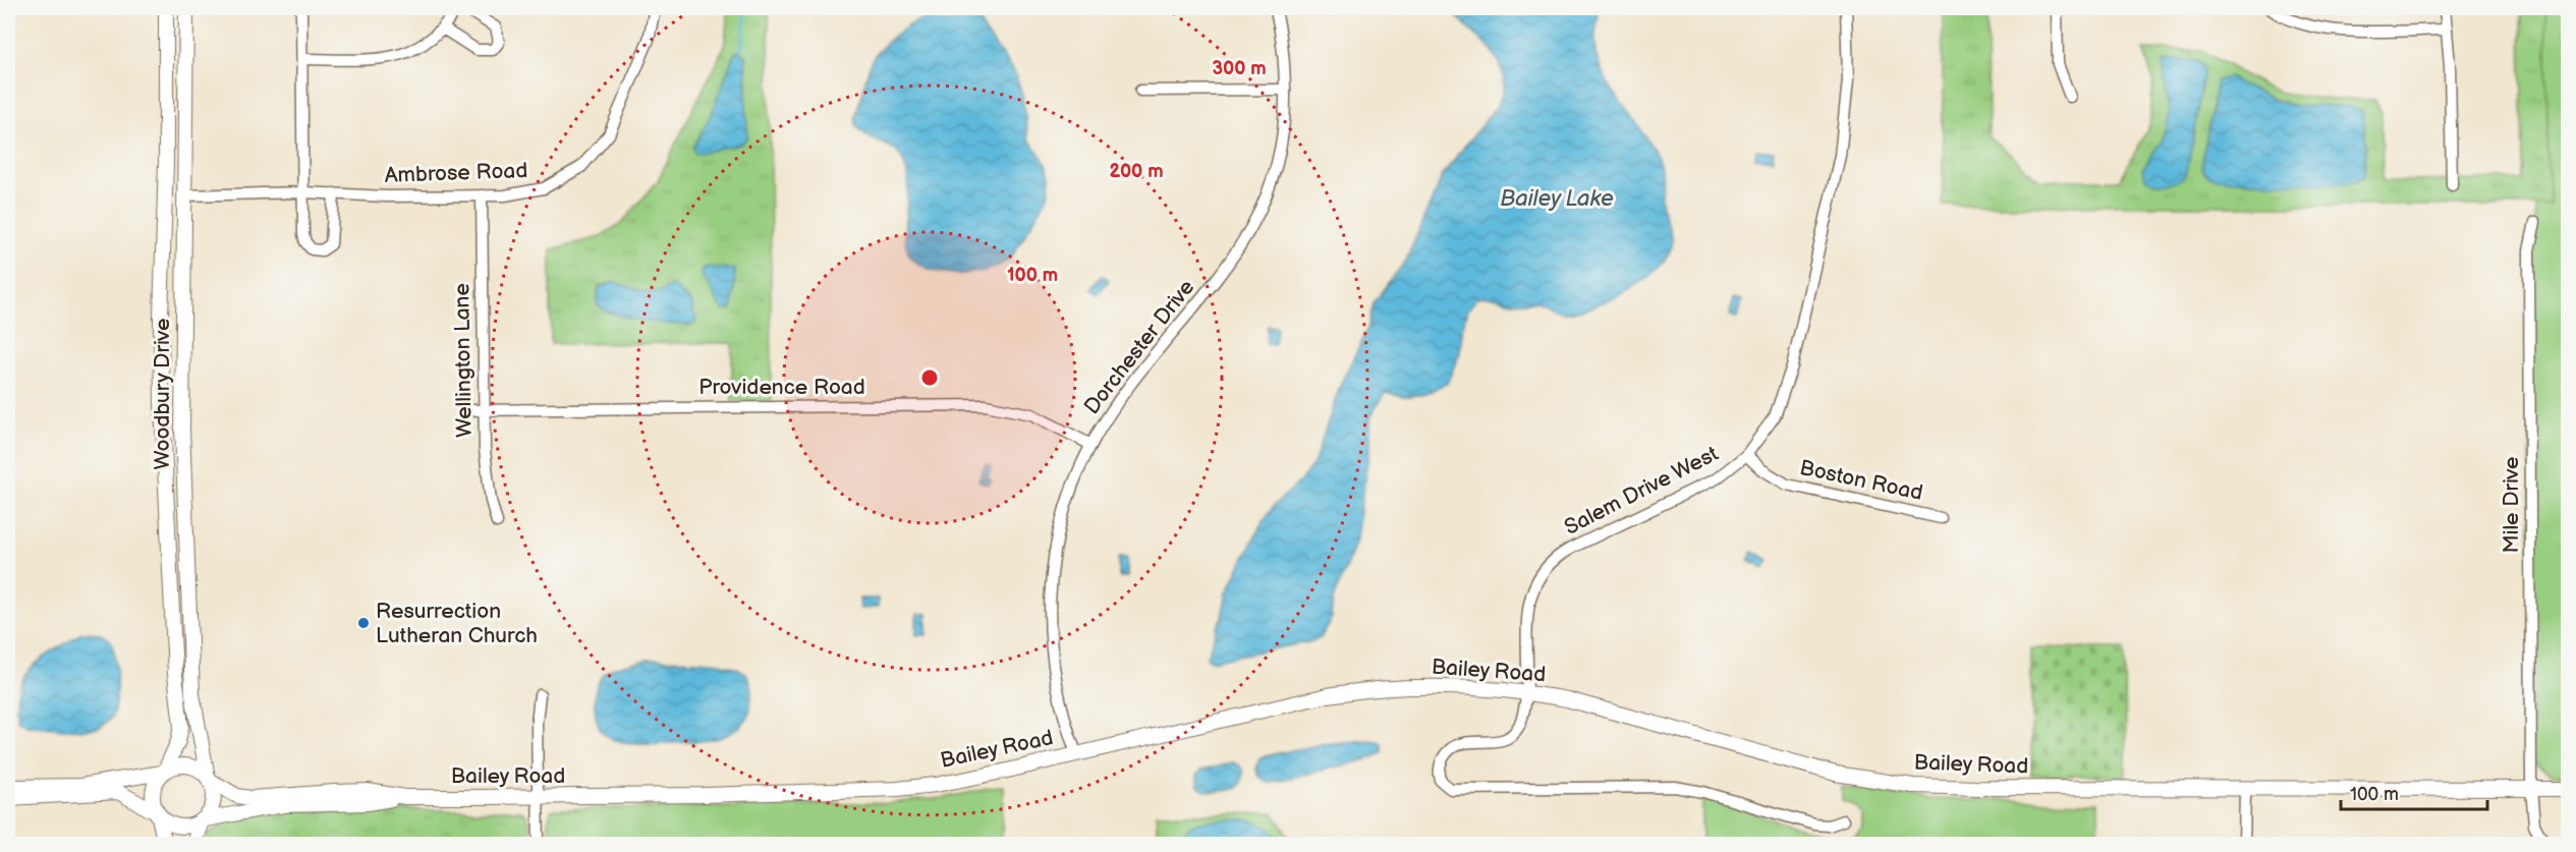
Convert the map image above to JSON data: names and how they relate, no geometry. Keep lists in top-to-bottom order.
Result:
{
  "streets": {
    "main road": ["Woodbury Drive", "Bailey Road"],
    "street": [
      "Ambrose Road",
      "Dorchester Drive",
      "Wellington Lane",
      "Providence Road",
      "Boston Road",
      "Salem Drive West",
      "Mile Drive"
    ]
  },
  "crossings": [
    ["Ambrose Road", "Wellington Lane"],
    ["Ambrose Road", "Woodbury Drive"],
    ["Dorchester Drive", "Providence Road"],
    ["Dorchester Drive", "Bailey Road"],
    ["Wellington Lane", "Providence Road"],
    ["Woodbury Drive", "Bailey Road"],
    ["Boston Road", "Salem Drive West"],
    ["Salem Drive West", "Bailey Road"],
    ["Mile Drive", "Bailey Road"]
  ],
  "water": ["Bailey Lake"],
  "places": ["Resurrection Lutheran Church"],
  "scale_bar": "100 m",
  "rings": ["300 m", "200 m", "100 m"]
}
